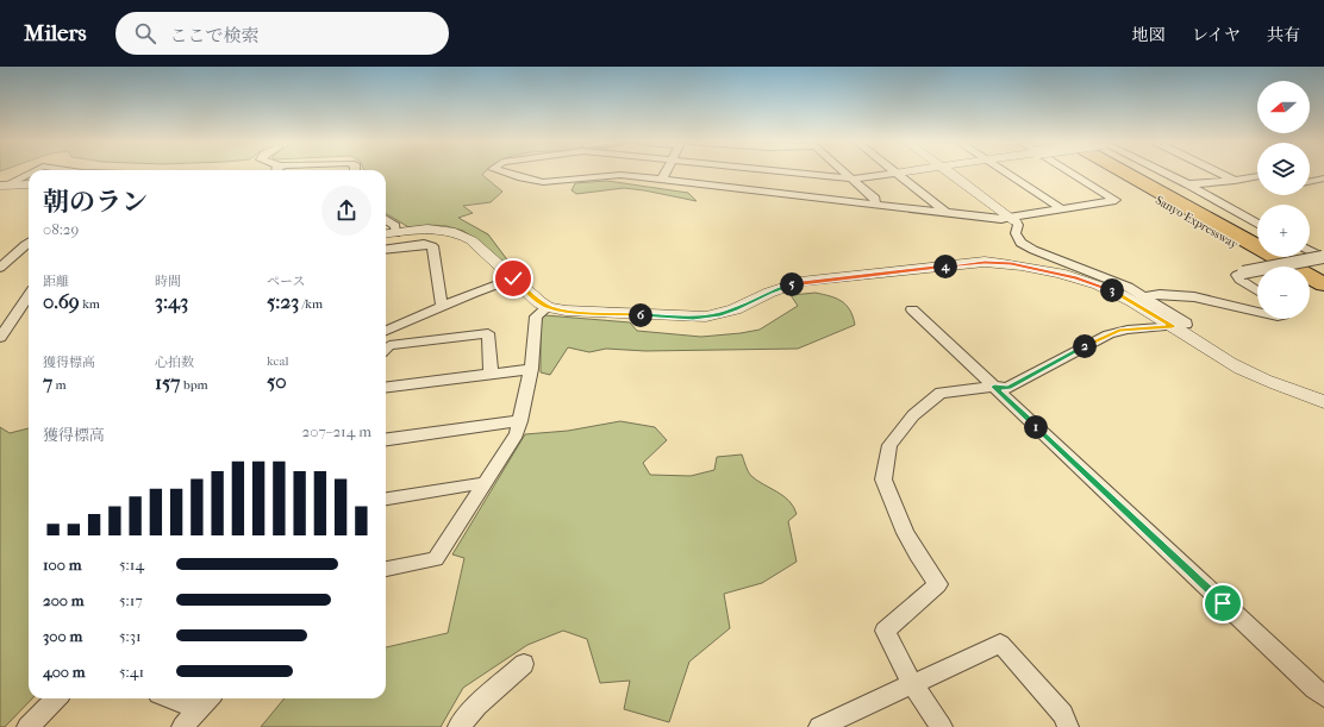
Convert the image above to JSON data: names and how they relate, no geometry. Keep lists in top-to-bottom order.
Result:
{
  "streets": {
    "highway": ["Sanyo Expressway"]
  },
  "north": "left",
  "page": {
    "header": "Milers",
    "search": "ここで検索",
    "nav": ["地図", "レイヤ", "共有"],
    "map_buttons": ["+", "−"],
    "heading": ["朝のラン", "08:29"],
    "stats": [
      ["距離", "0.69 km"],
      ["時間", "3:43"],
      ["ペース", "5:23 /km"],
      ["獲得標高", "7 m"],
      ["心拍数", "157 bpm"],
      ["kcal", "50"]
    ],
    "pins": [
      "4",
      "5",
      "3",
      "6",
      "2",
      "1"
    ],
    "chart": ["獲得標高", "207–214 m"],
    "list": [
      {
        "name": "100 m",
        "note": "5:14"
      },
      {
        "name": "200 m",
        "note": "5:17"
      },
      {
        "name": "300 m",
        "note": "5:31"
      },
      {
        "name": "400 m",
        "note": "5:41"
      }
    ]
  }
}
